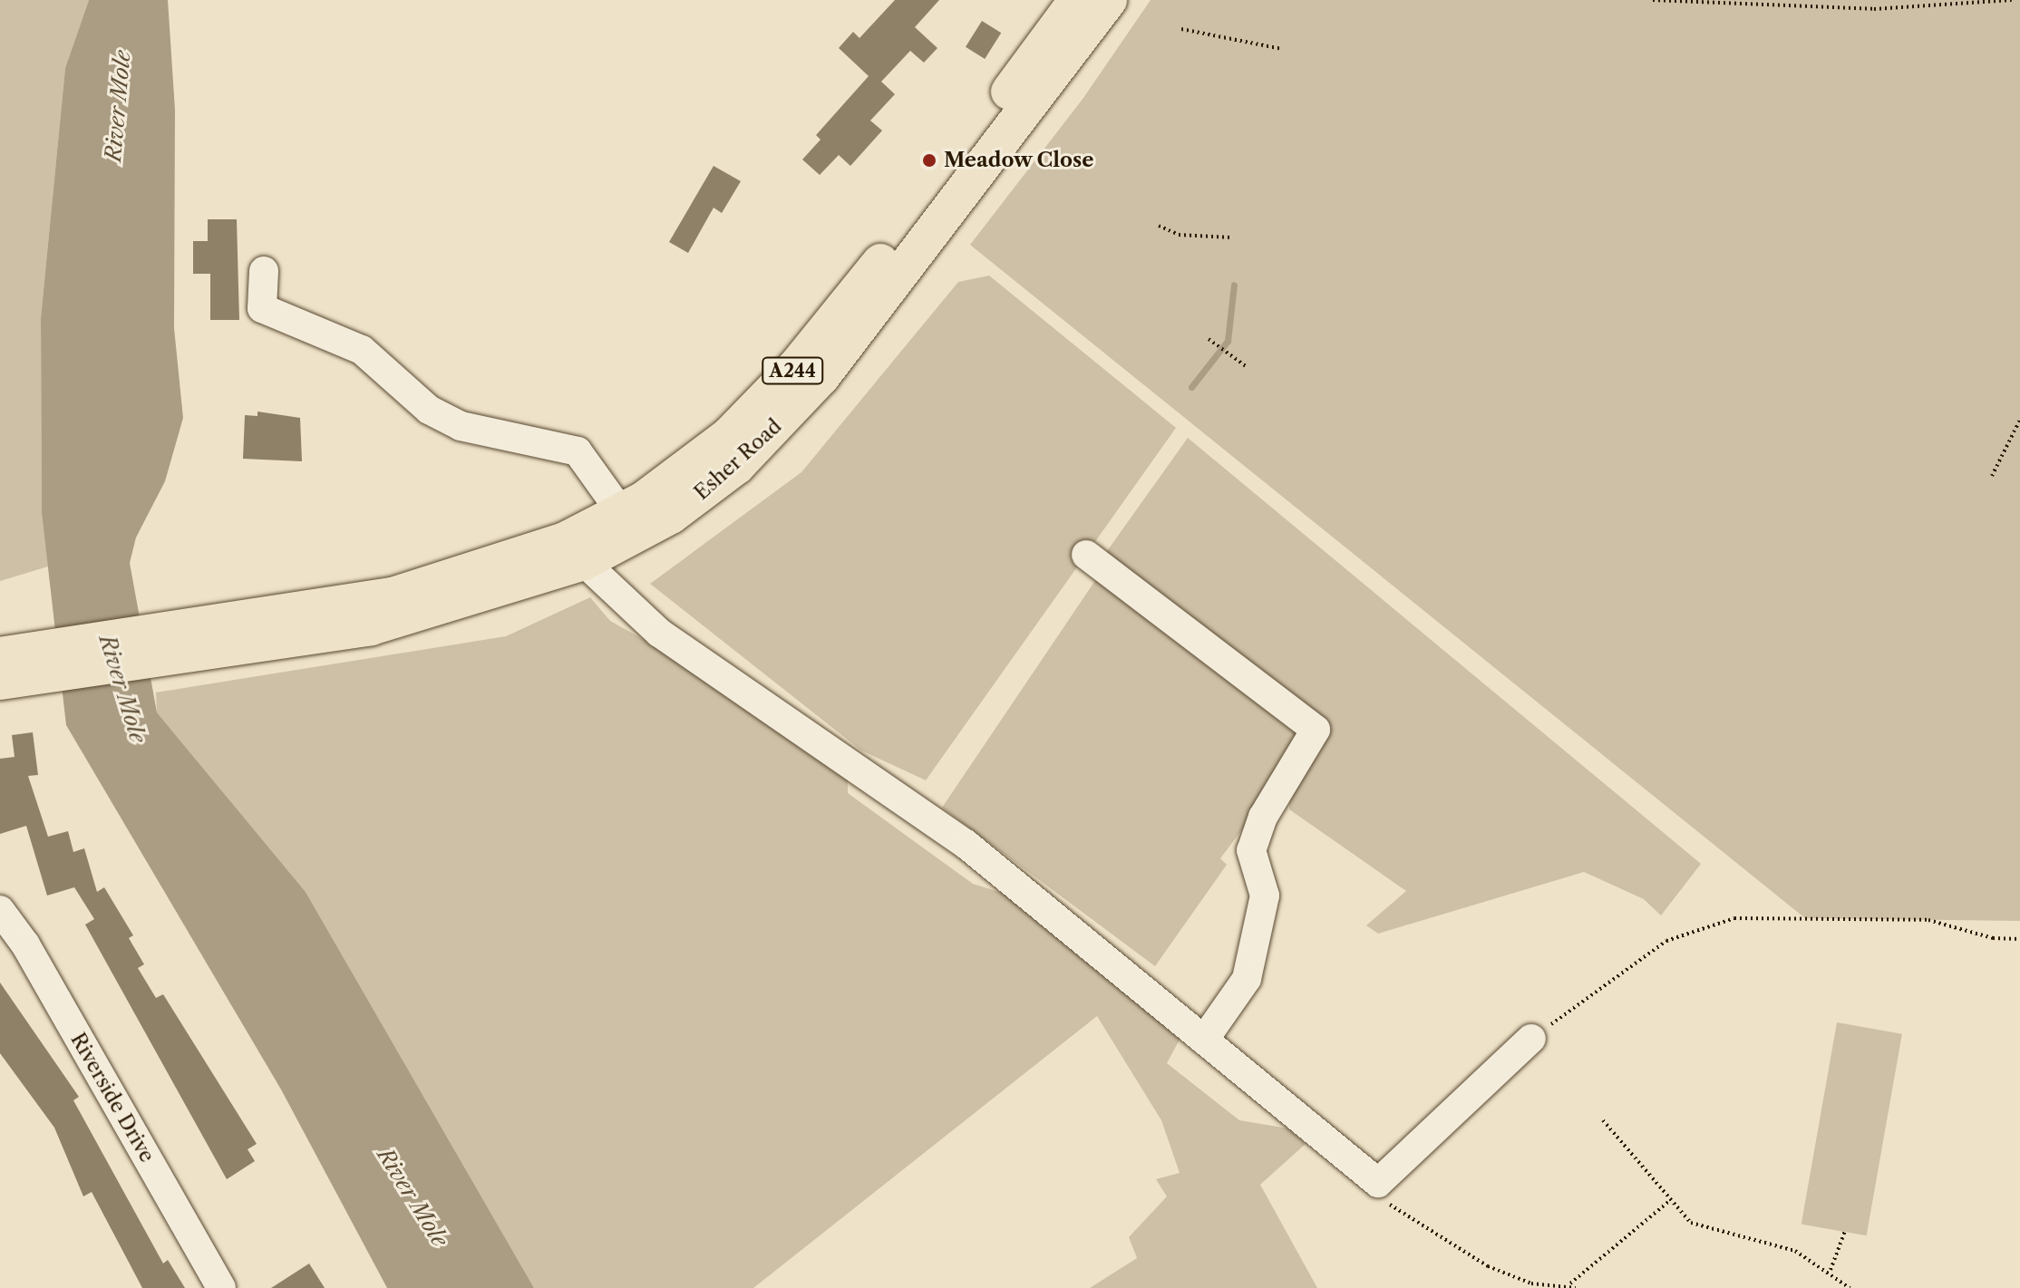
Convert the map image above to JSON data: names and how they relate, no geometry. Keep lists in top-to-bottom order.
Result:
{
  "streets": {
    "main road": ["A244", "Esher Road"],
    "street": ["Riverside Drive"]
  },
  "crossings": [
    ["A244", "Esher Road"]
  ],
  "water": ["River Mole"],
  "places": ["Meadow Close"]
}
